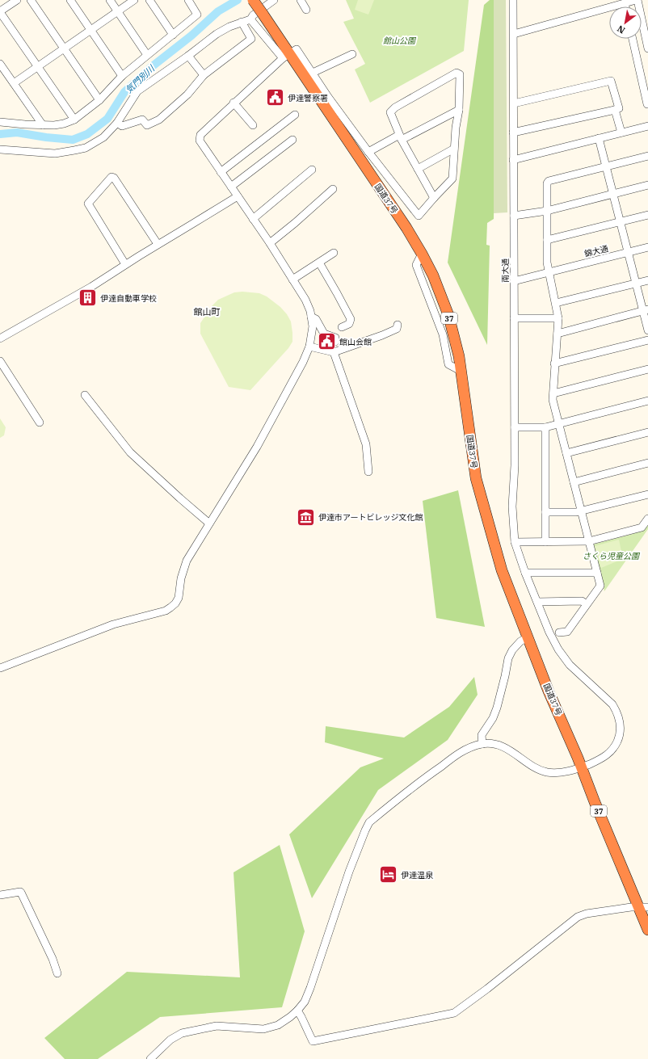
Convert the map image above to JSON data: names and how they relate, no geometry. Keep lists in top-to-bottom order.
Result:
{
  "streets": {
    "highway": ["国道37号", "37"],
    "street": ["錦大通", "南大通"]
  },
  "crossings": [
    ["国道37号", "南大通"],
    ["錦大通", "南大通"]
  ],
  "districts": ["館山町"],
  "water": ["気門別川"],
  "parks": ["館山公園", "さくら児童公園"],
  "places": {
    "public building": ["伊達警察署", "館山会館"],
    "building": ["伊達自動車学校"],
    "museum": ["伊達市アートビレッジ文化館"],
    "hotel": ["伊達温泉"]
  },
  "north": "bottom left"
}
